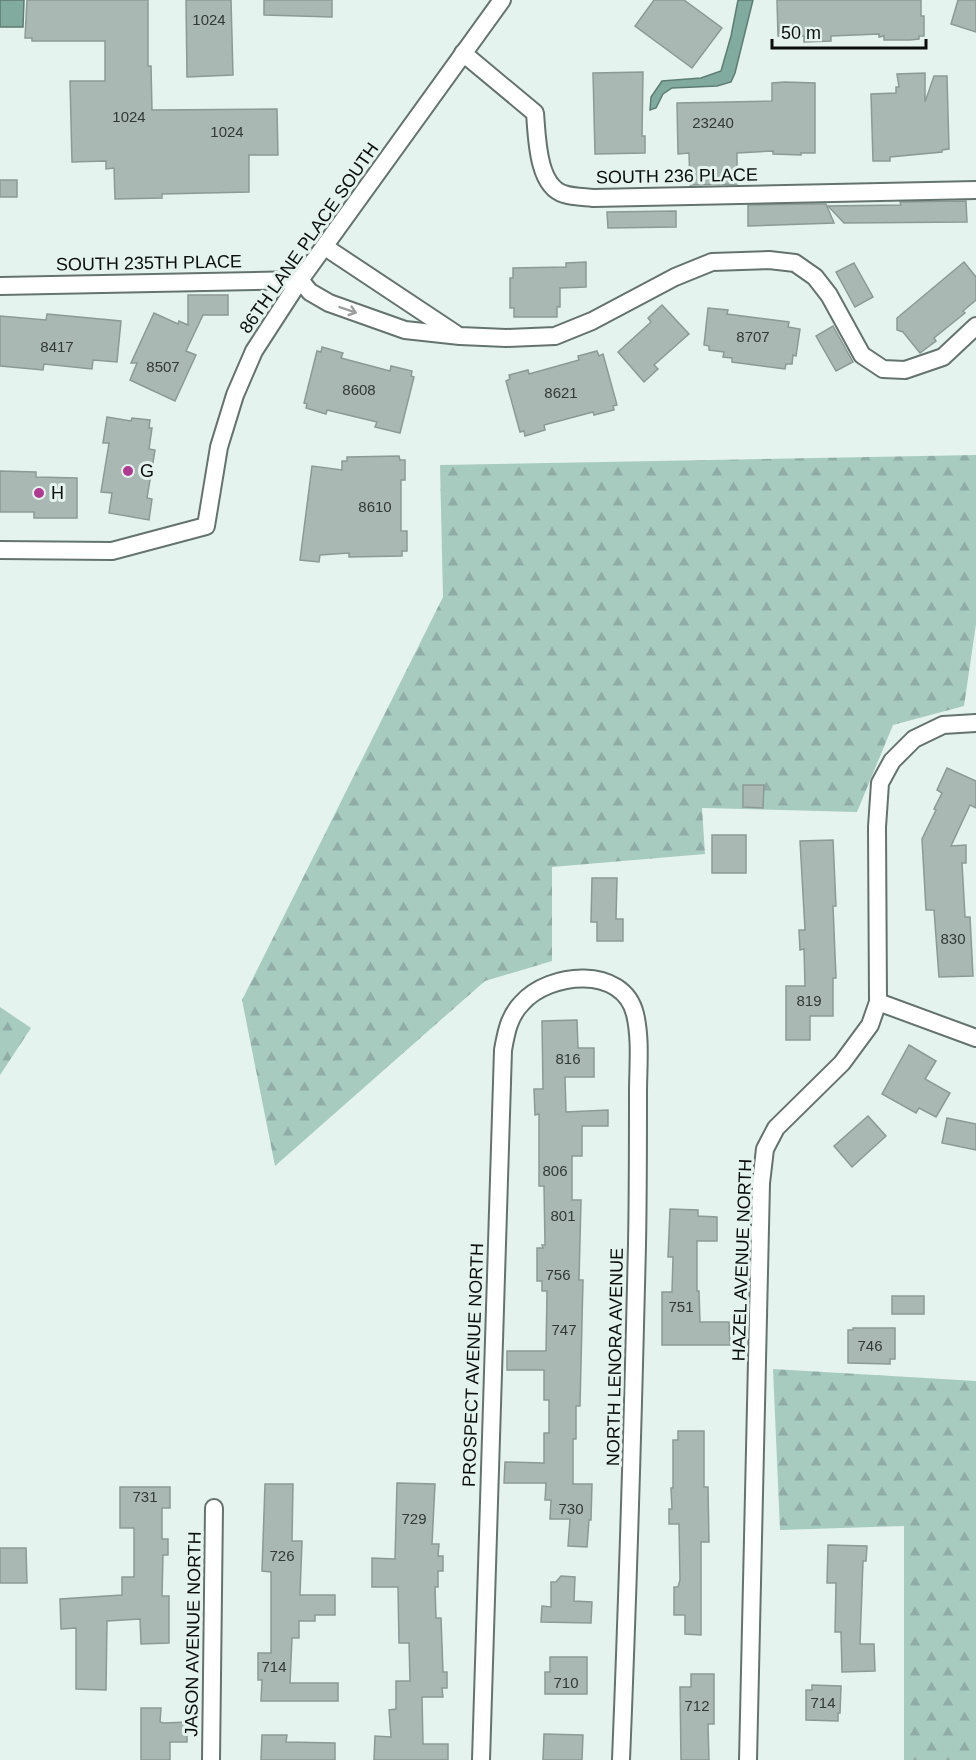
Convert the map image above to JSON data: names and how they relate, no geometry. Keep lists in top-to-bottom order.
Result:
{
  "streets": {
    "street": [
      "SOUTH 236 PLACE",
      "86TH LANE PLACE SOUTH",
      "SOUTH 235TH PLACE",
      "HAZEL AVENUE NORTH",
      "NORTH LENORA AVENUE",
      "PROSPECT AVENUE NORTH",
      "JASON AVENUE NORTH"
    ]
  },
  "crossings": [
    ["SOUTH 236 PLACE", "86TH LANE PLACE SOUTH"],
    ["86TH LANE PLACE SOUTH", "SOUTH 235TH PLACE"],
    ["NORTH LENORA AVENUE", "PROSPECT AVENUE NORTH"]
  ],
  "places": ["G", "H"],
  "house_numbers": [
    "1024",
    "1024",
    "23240",
    "1024",
    "8707",
    "8417",
    "8507",
    "8608",
    "8621",
    "8610",
    "830",
    "819",
    "816",
    "806",
    "801",
    "756",
    "751",
    "747",
    "746",
    "731",
    "730",
    "729",
    "726",
    "714",
    "710",
    "714",
    "712"
  ],
  "scale_bar": "50 m"
}
